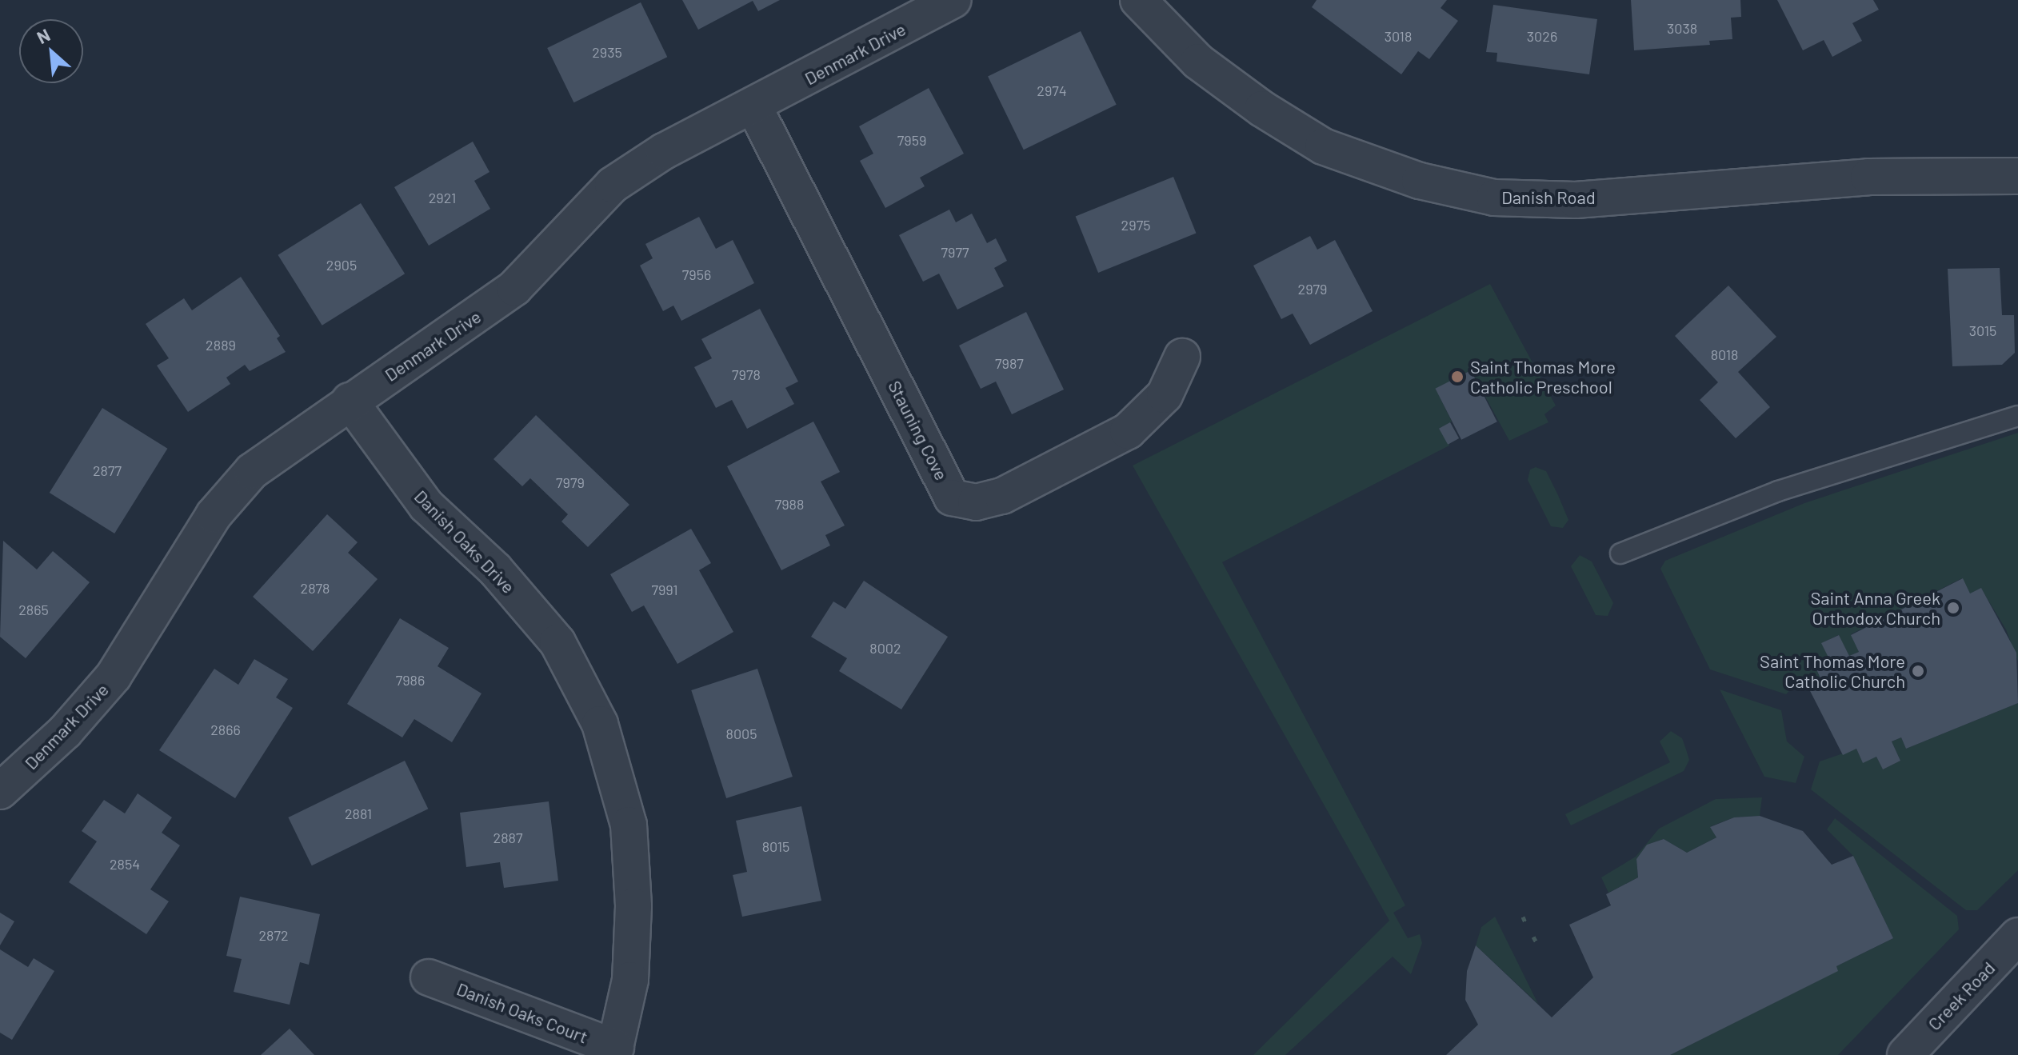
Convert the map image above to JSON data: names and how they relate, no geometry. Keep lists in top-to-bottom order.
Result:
{
  "streets": {
    "street": [
      "Denmark Drive",
      "Danish Road",
      "Stauning Cove",
      "Danish Oaks Drive",
      "Creek Road",
      "Danish Oaks Court"
    ]
  },
  "crossings": [
    ["Denmark Drive", "Stauning Cove"],
    ["Denmark Drive", "Danish Oaks Drive"],
    ["Danish Oaks Drive", "Danish Oaks Court"]
  ],
  "places": ["Saint Thomas More Catholic Preschool", "Saint Anna Greek Orthodox Church", "Saint Thomas More Catholic Church"],
  "house_numbers": [
    "3038",
    "3018",
    "3026",
    "2935",
    "2974",
    "7959",
    "2921",
    "2975",
    "7977",
    "2905",
    "7956",
    "2979",
    "3015",
    "2889",
    "8018",
    "7987",
    "7978",
    "2877",
    "7979",
    "7988",
    "2878",
    "7991",
    "2865",
    "8002",
    "7986",
    "2866",
    "8005",
    "2881",
    "2887",
    "8015",
    "2854",
    "2872"
  ],
  "north": "top left"
}
